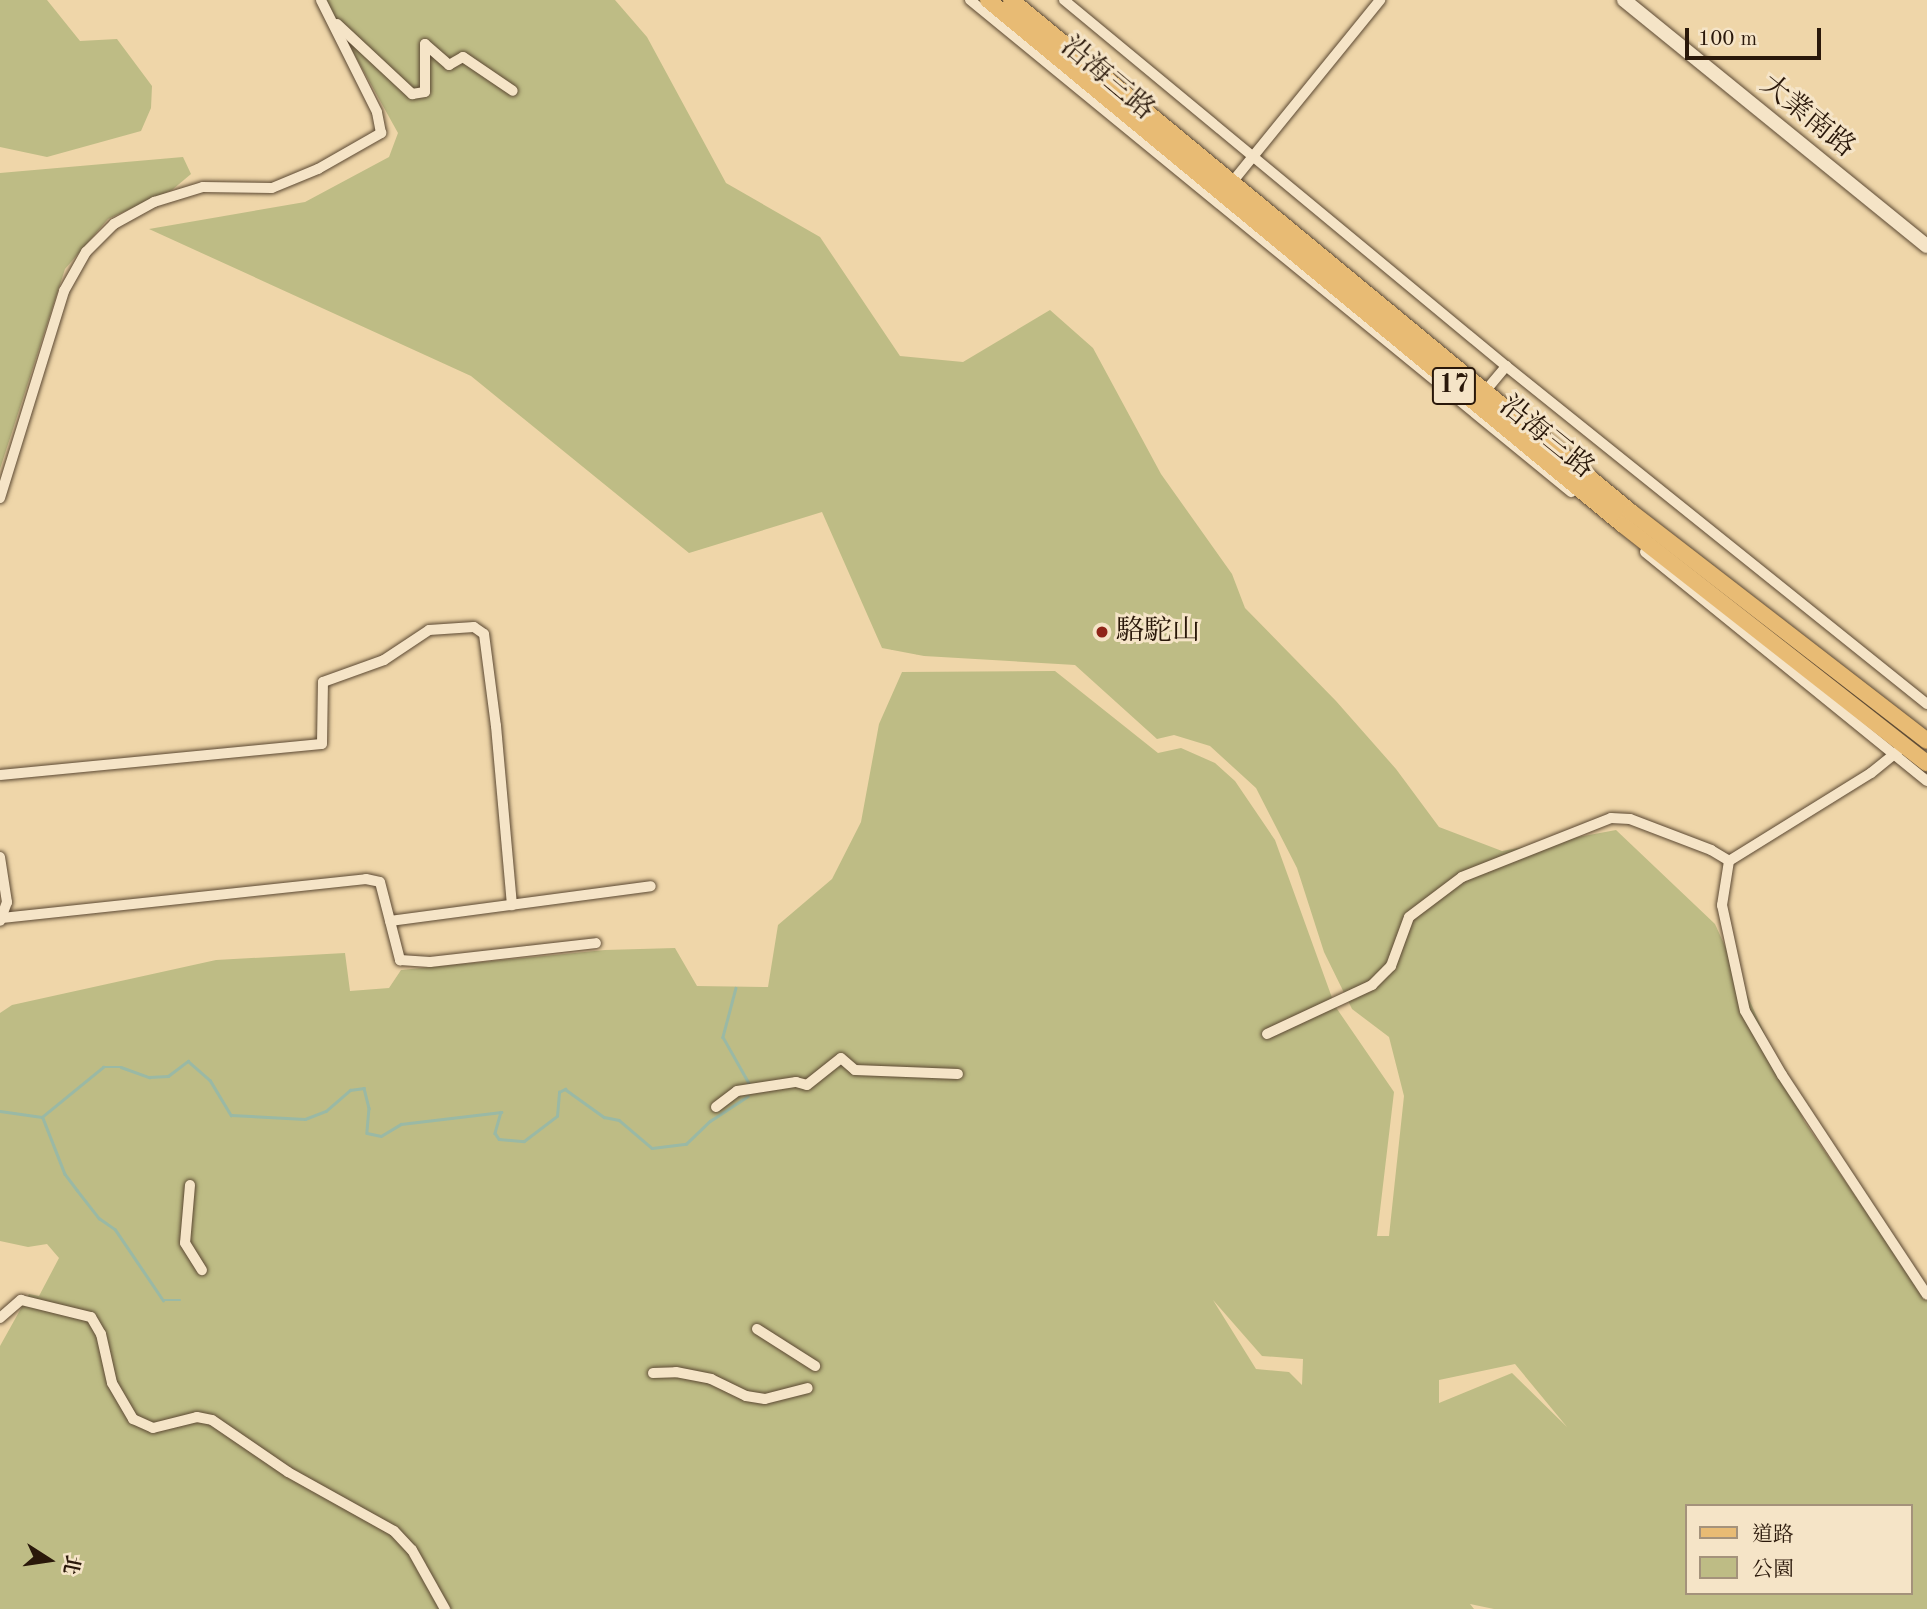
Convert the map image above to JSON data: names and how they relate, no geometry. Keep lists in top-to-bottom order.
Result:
{
  "streets": {
    "main road": ["沿海三路", "17"],
    "street": ["大業南路"]
  },
  "places": ["駱駝山"],
  "legend": ["道路", "公園"],
  "scale_bar": "100 m",
  "north": "right"
}
